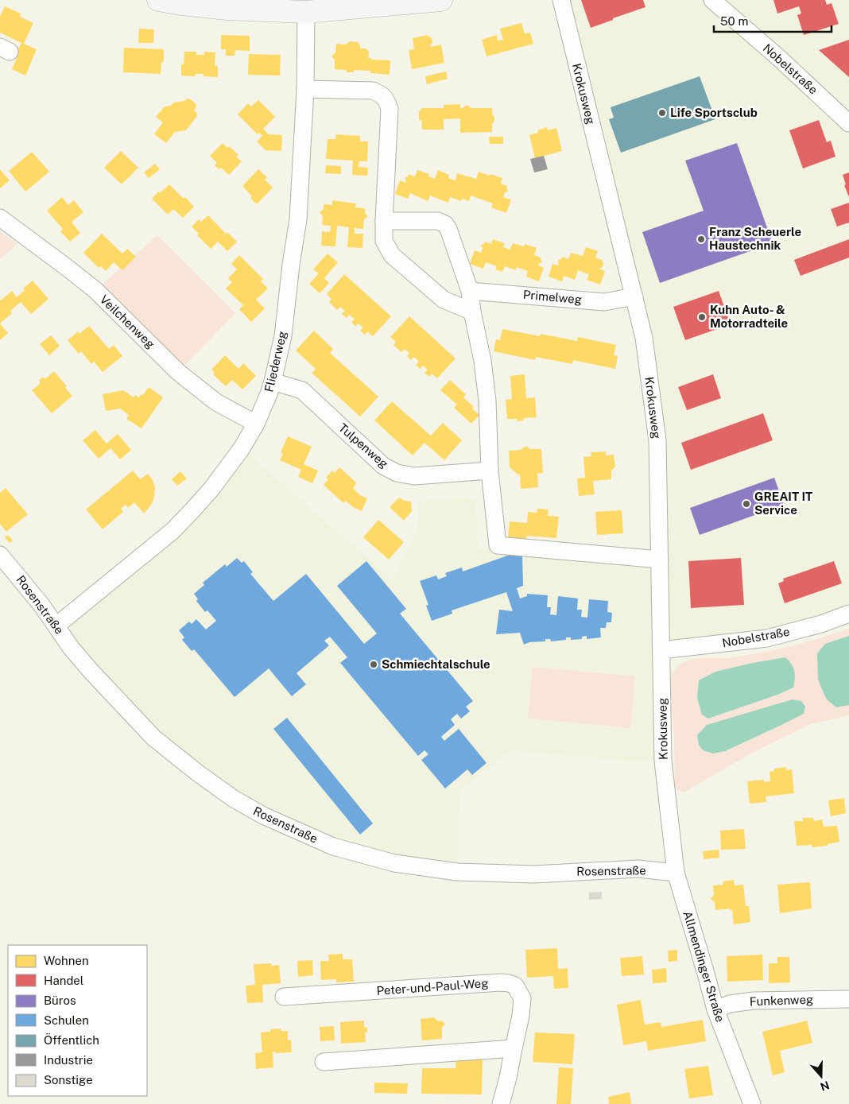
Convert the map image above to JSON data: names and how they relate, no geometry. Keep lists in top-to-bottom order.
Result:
{
  "streets": {
    "street": [
      "Nobelstraße",
      "Krokusweg",
      "Primelweg",
      "Veilchenweg",
      "Fliederweg",
      "Tulpenweg",
      "Rosenstraße",
      "Allmendinger Straße",
      "Peter-und-Paul-Weg",
      "Funkenweg"
    ]
  },
  "crossings": [
    ["Nobelstraße", "Krokusweg"],
    ["Krokusweg", "Primelweg"],
    ["Krokusweg", "Allmendinger Straße"],
    ["Veilchenweg", "Fliederweg"],
    ["Fliederweg", "Tulpenweg"],
    ["Fliederweg", "Rosenstraße"],
    ["Rosenstraße", "Allmendinger Straße"],
    ["Allmendinger Straße", "Funkenweg"]
  ],
  "places": [
    "Life Sportsclub",
    "Franz Scheuerle Haustechnik",
    "Kuhn Auto- & Motorradteile",
    "GREAIT IT Service",
    "Schmiechtalschule"
  ],
  "legend": [
    "Wohnen",
    "Handel",
    "Büros",
    "Schulen",
    "Öffentlich",
    "Industrie",
    "Sonstige"
  ],
  "scale_bar": "50 m",
  "north": "bottom"
}
